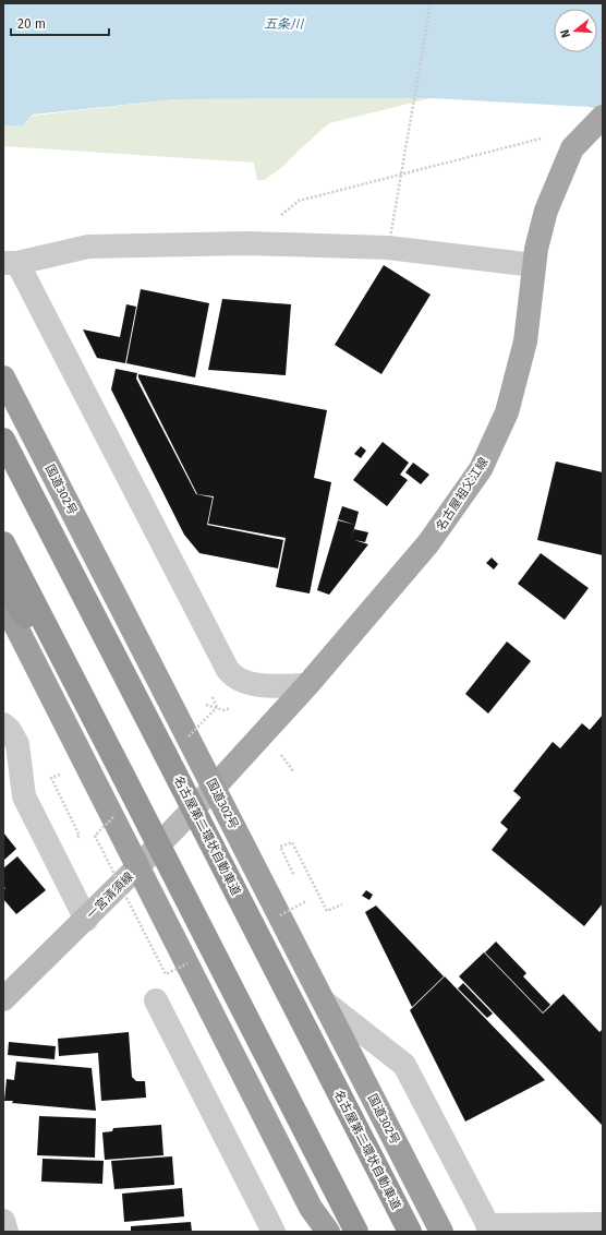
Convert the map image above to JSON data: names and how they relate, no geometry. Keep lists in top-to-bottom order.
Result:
{
  "streets": {
    "highway": ["国道302号", "名古屋第二環状自動車道"],
    "main road": ["名古屋祖父江線", "一宮清須線"]
  },
  "crossings": [
    ["国道302号", "名古屋祖父江線"],
    ["国道302号", "一宮清須線"],
    ["名古屋祖父江線", "一宮清須線"]
  ],
  "water": ["五条川"],
  "scale_bar": "20 m",
  "north": "left"
}
